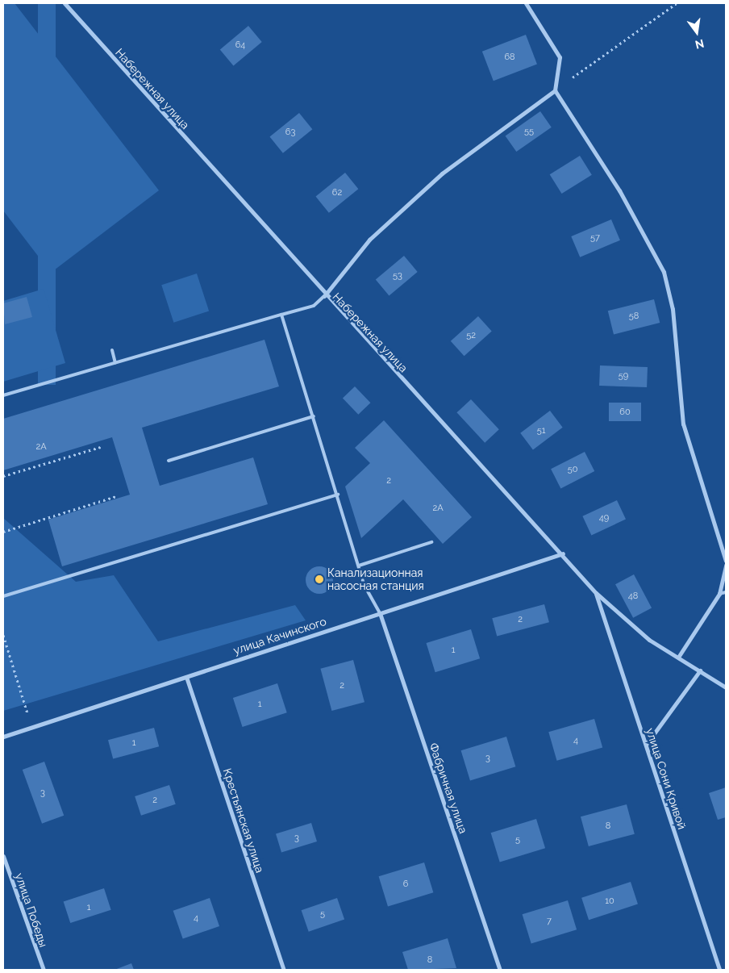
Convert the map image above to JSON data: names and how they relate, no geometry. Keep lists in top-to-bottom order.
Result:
{
  "streets": {
    "street": [
      "Набережная улица",
      "улица Качинского",
      "улица Сони Кривой",
      "Фабричная улица",
      "Крестьянская улица",
      "улица Победы"
    ]
  },
  "crossings": [
    ["Набережная улица", "улица Качинского"],
    ["Набережная улица", "улица Сони Кривой"],
    ["улица Качинского", "Фабричная улица"],
    ["улица Качинского", "Крестьянская улица"]
  ],
  "places": ["Канализационная насосная станция"],
  "house_numbers": [
    "64",
    "68",
    "55",
    "63",
    "62",
    "57",
    "53",
    "58",
    "52",
    "59",
    "60",
    "51",
    "2А",
    "50",
    "2",
    "2А",
    "49",
    "48",
    "2",
    "1",
    "2",
    "1",
    "4",
    "1",
    "3",
    "3",
    "2",
    "8",
    "3",
    "5",
    "6",
    "10",
    "1",
    "5",
    "4",
    "7",
    "8"
  ],
  "north": "bottom"
}
